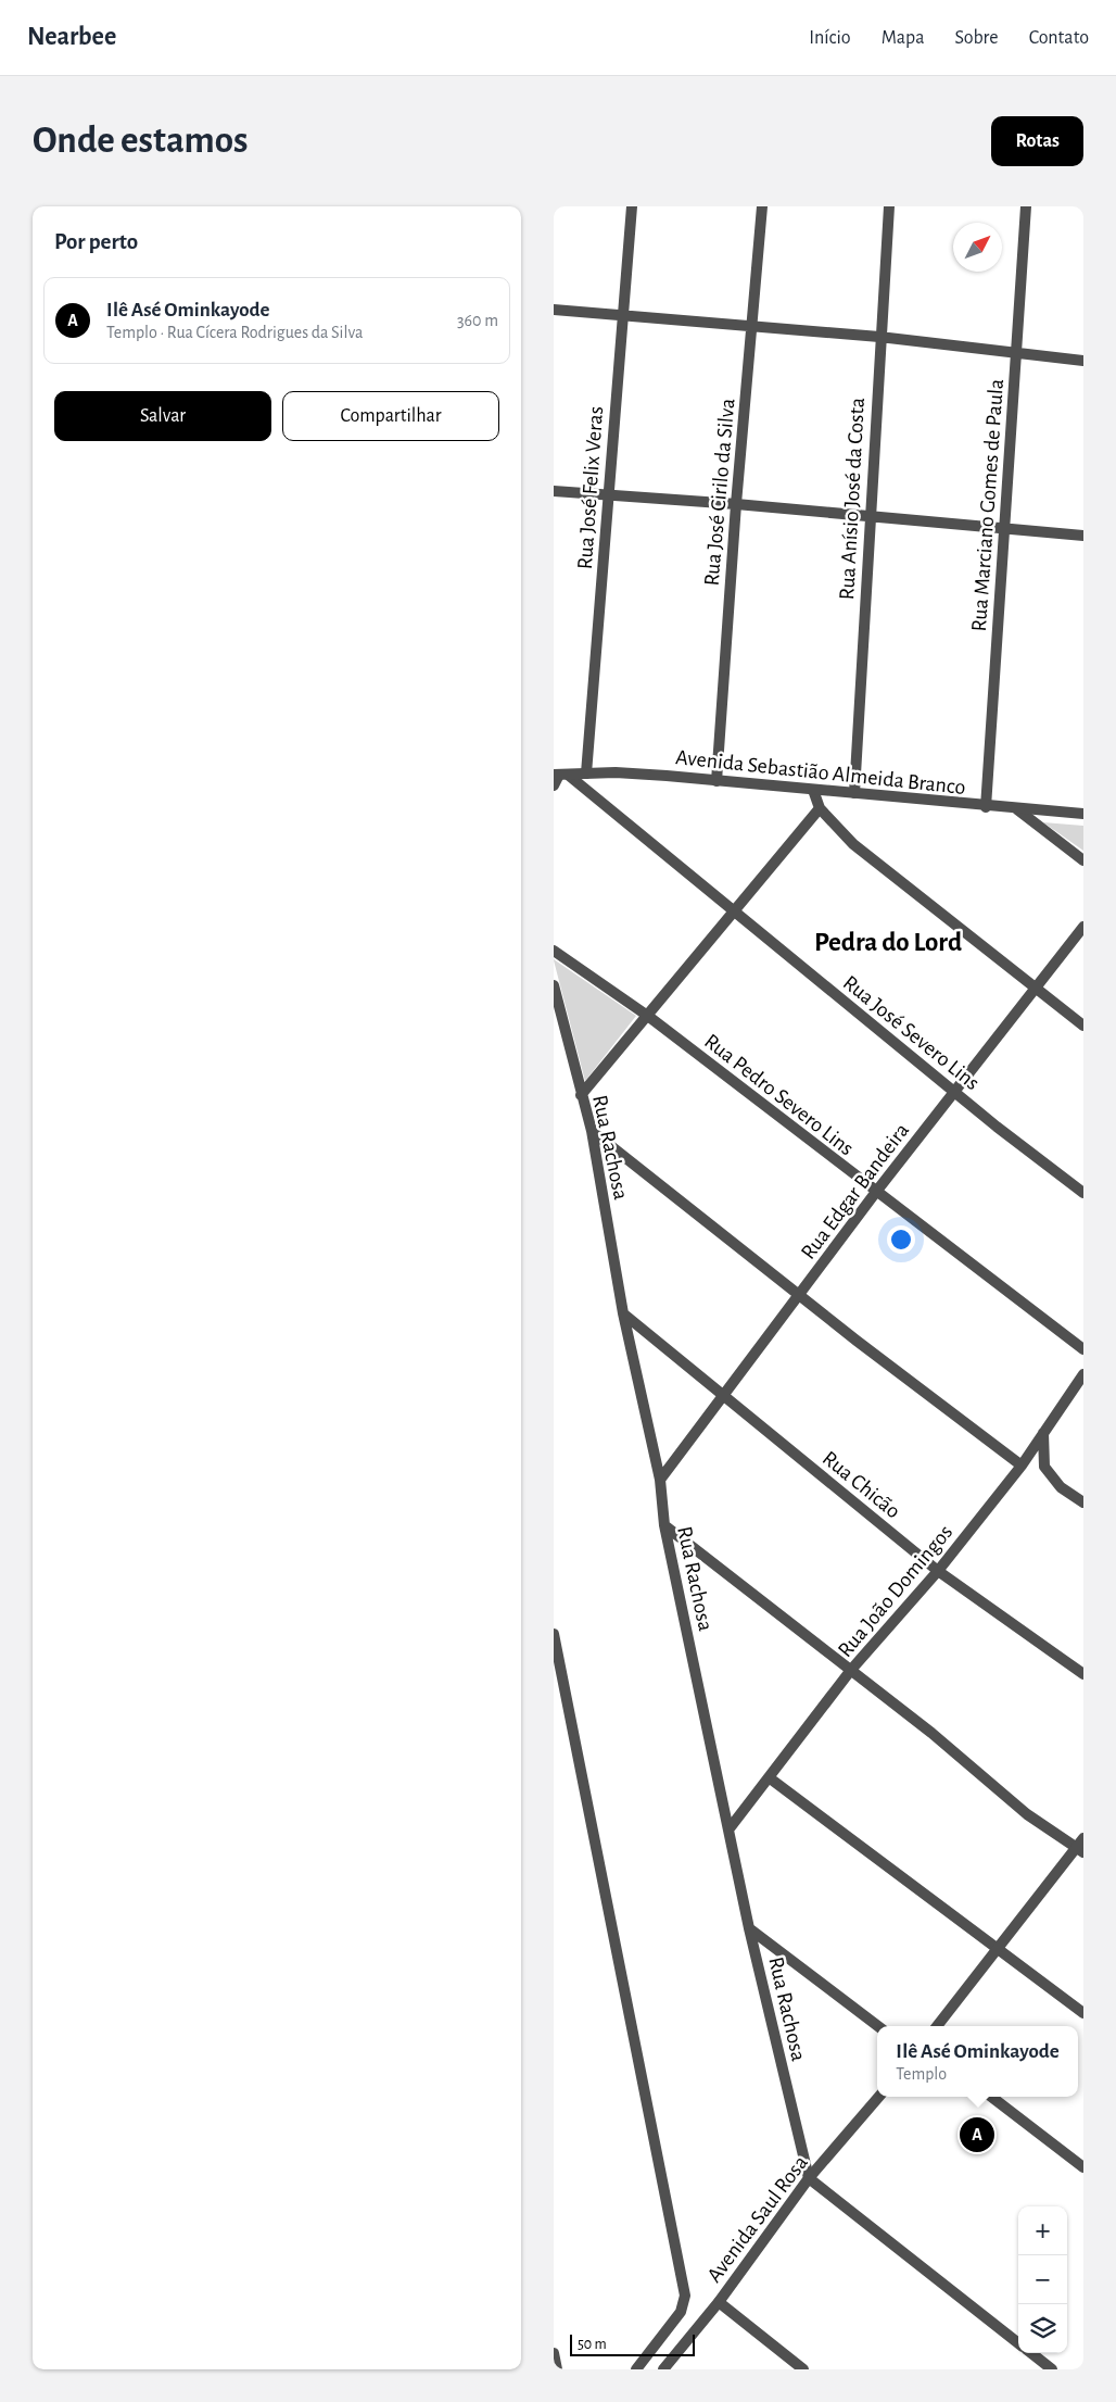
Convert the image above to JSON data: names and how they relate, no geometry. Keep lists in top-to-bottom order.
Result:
{
  "streets": {
    "street": [
      "Rua José Felix Veras",
      "Rua José Cirilo da Silva",
      "Rua Anísio José da Costa",
      "Rua Marciano Gomes de Paula",
      "Avenida Sebastião Almeida Branco",
      "Rua José Severo Lins",
      "Rua Pedro Severo Lins",
      "Rua Rachosa",
      "Rua Edgar Bandeira",
      "Rua Chicão",
      "Rua João Domingos",
      "Avenida Saul Rosa"
    ]
  },
  "crossings": [
    ["Rua José Felix Veras", "Avenida Sebastião Almeida Branco"],
    ["Rua José Cirilo da Silva", "Avenida Sebastião Almeida Branco"],
    ["Rua Anísio José da Costa", "Avenida Sebastião Almeida Branco"],
    ["Rua Marciano Gomes de Paula", "Avenida Sebastião Almeida Branco"],
    ["Avenida Sebastião Almeida Branco", "Rua José Severo Lins"],
    ["Rua José Severo Lins", "Rua Edgar Bandeira"],
    ["Rua Pedro Severo Lins", "Rua Edgar Bandeira"],
    ["Rua Rachosa", "Rua Edgar Bandeira"],
    ["Rua Rachosa", "Rua Chicão"],
    ["Rua Rachosa", "Rua João Domingos"],
    ["Rua Rachosa", "Avenida Saul Rosa"],
    ["Rua Edgar Bandeira", "Rua Chicão"],
    ["Rua Chicão", "Rua João Domingos"]
  ],
  "districts": ["Pedra do Lord"],
  "scale_bar": "50 m",
  "north": "top right",
  "page": {
    "header": "Nearbee",
    "nav": [
      "Início",
      "Mapa",
      "Sobre",
      "Contato"
    ],
    "buttons": [
      "Rotas",
      ["Salvar", "Compartilhar"]
    ],
    "title": "Onde estamos",
    "heading": "Por perto",
    "list": [
      {
        "mark": "A",
        "name": "Ilê Asé Ominkayode",
        "note": "Templo · Rua Cícera Rodrigues da Silva",
        "value": "360 m"
      }
    ],
    "popup": ["Ilê Asé Ominkayode", "Templo"],
    "pins": "A",
    "map_buttons": ["+", "−"],
    "scale": "50 m"
  }
}
